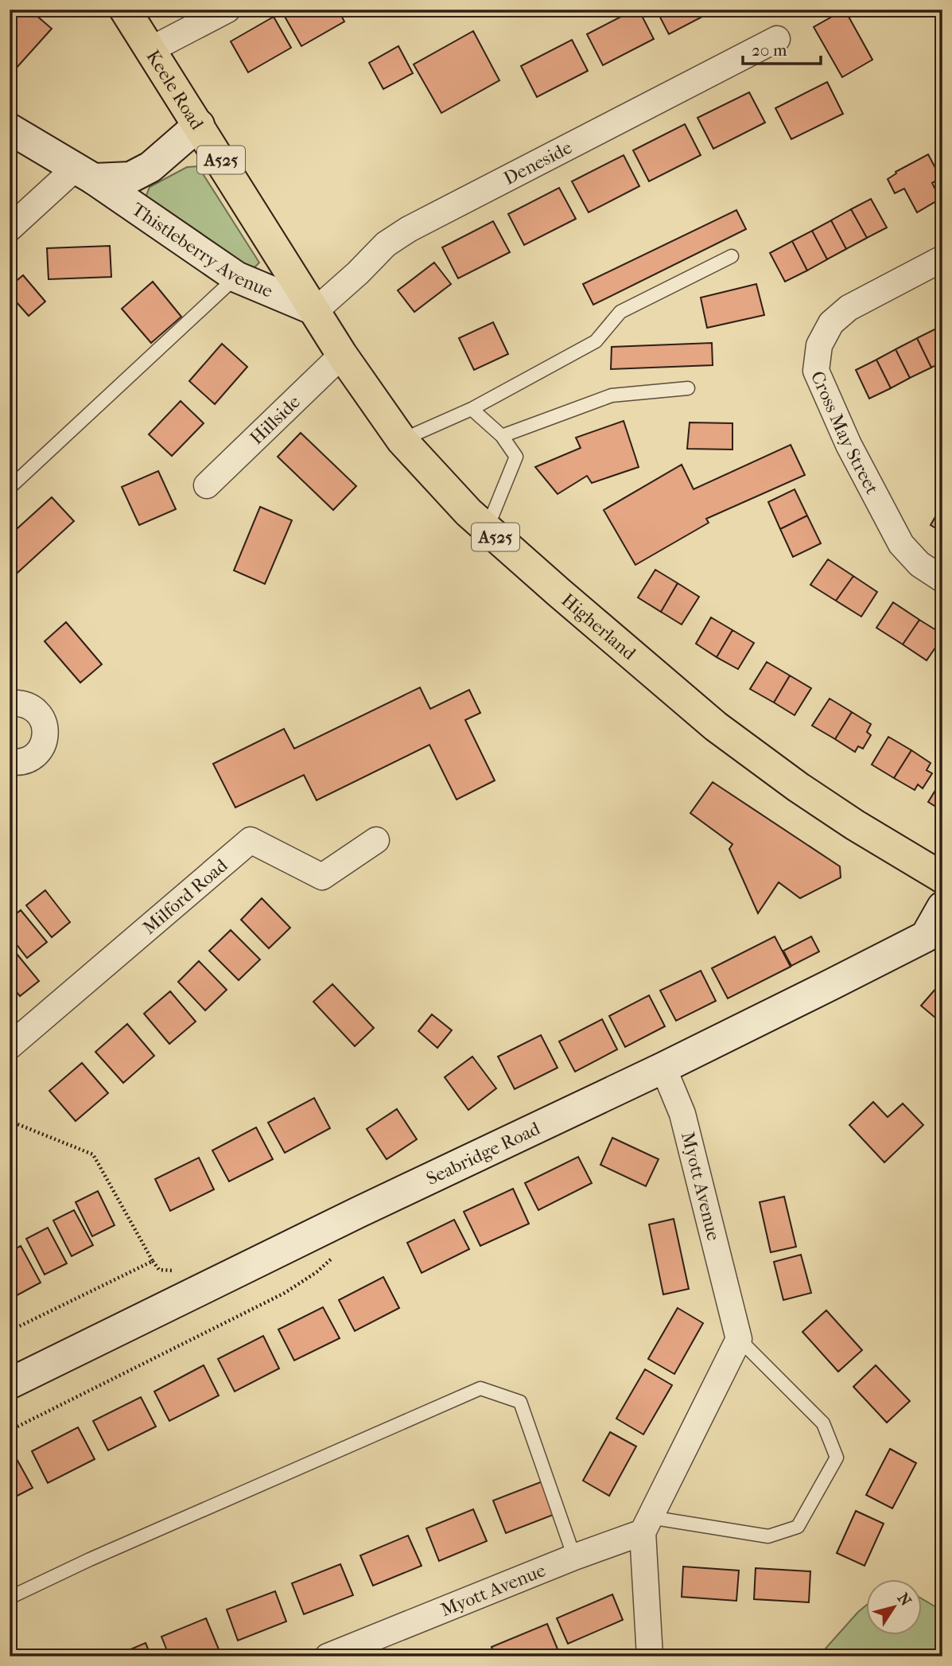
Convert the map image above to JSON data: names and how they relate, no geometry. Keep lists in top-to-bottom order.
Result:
{
  "streets": {
    "main road": [
      "Keele Road",
      "A525",
      "Thistleberry Avenue",
      "Higherland",
      "Seabridge Road"
    ],
    "street": [
      "Deneside",
      "Hillside",
      "Cross May Street",
      "Milford Road",
      "Myott Avenue"
    ]
  },
  "crossings": [
    ["Keele Road", "Deneside"],
    ["Keele Road", "Thistleberry Avenue"],
    ["Keele Road", "Higherland"],
    ["Deneside", "Thistleberry Avenue"],
    ["Deneside", "Higherland"],
    ["Thistleberry Avenue", "Higherland"],
    ["Hillside", "Higherland"],
    ["Seabridge Road", "Myott Avenue"]
  ],
  "scale_bar": "20 m",
  "north": "top right"
}
